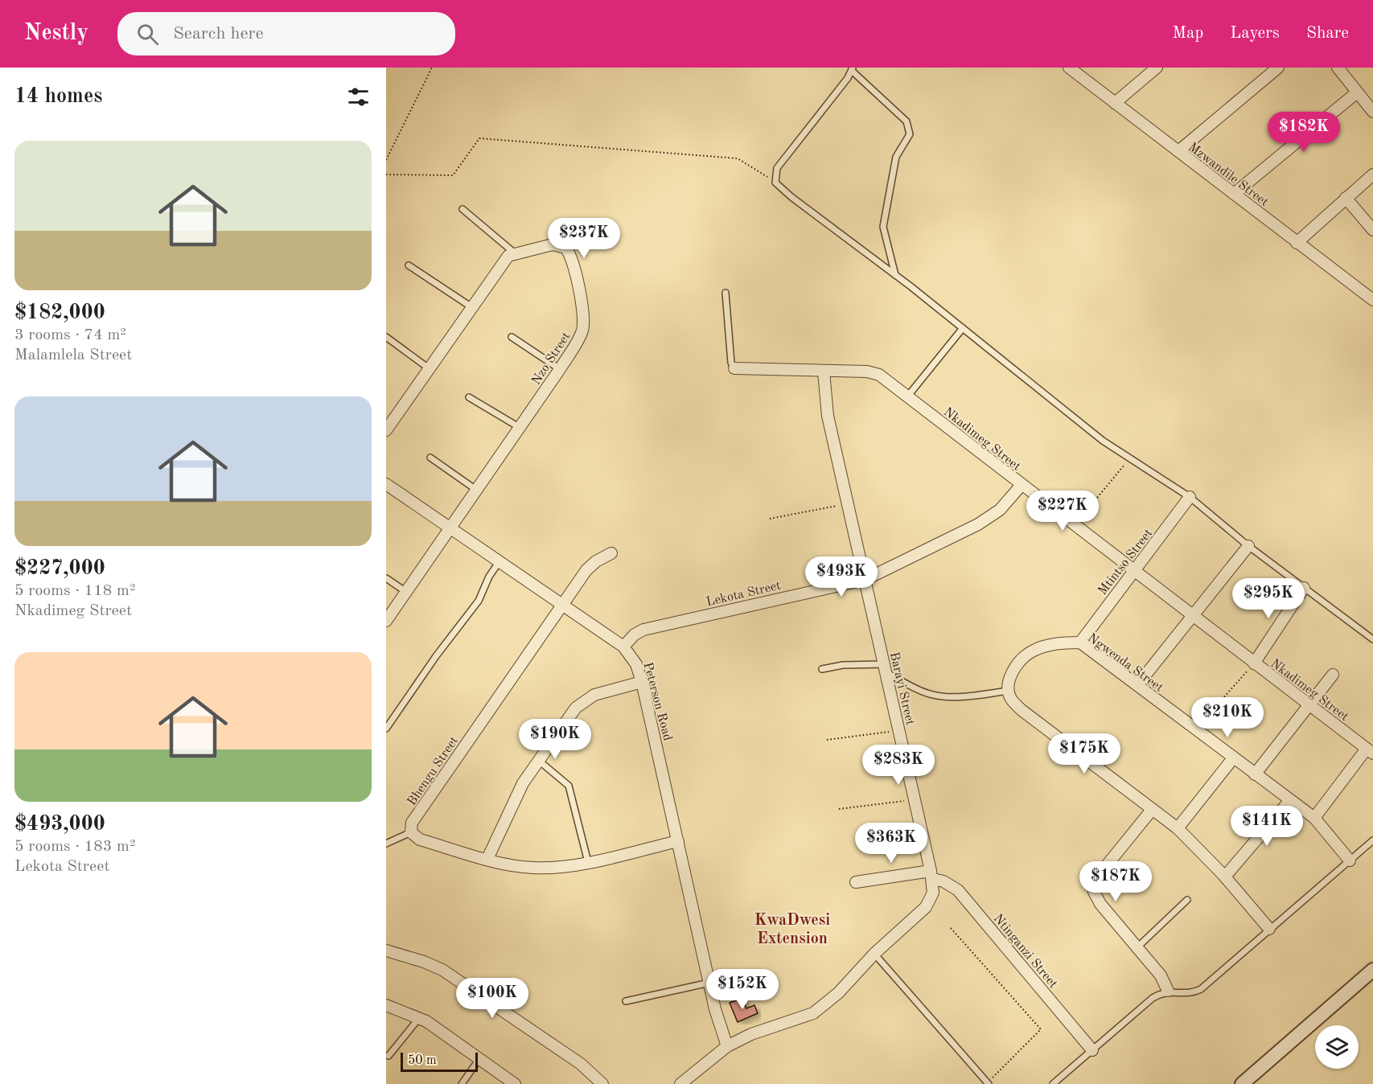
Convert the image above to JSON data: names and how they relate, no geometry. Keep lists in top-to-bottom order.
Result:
{
  "streets": {
    "street": [
      "Mzwandile Street",
      "Nzo Street",
      "Nkadimeg Street",
      "Mtintso Street",
      "Lekota Street",
      "Ngwenda Street",
      "Barayi Street",
      "Peterson Road",
      "Bhengu Street",
      "Ntinganzi Street"
    ]
  },
  "crossings": [
    ["Nzo Street", "Peterson Road"],
    ["Nkadimeg Street", "Mtintso Street"],
    ["Nkadimeg Street", "Lekota Street"],
    ["Nkadimeg Street", "Barayi Street"],
    ["Mtintso Street", "Ngwenda Street"],
    ["Lekota Street", "Barayi Street"],
    ["Lekota Street", "Peterson Road"],
    ["Barayi Street", "Peterson Road"],
    ["Barayi Street", "Ntinganzi Street"],
    ["Peterson Road", "Bhengu Street"]
  ],
  "districts": ["KwaDwesi Extension"],
  "scale_bar": "50 m",
  "page": {
    "header": "Nestly",
    "search": "Search here",
    "nav": ["Map", "Layers", "Share"],
    "heading": "14 homes",
    "price": [
      "$182K",
      "$237K",
      "$227K",
      "$493K",
      "$295K",
      "$210K",
      "$190K",
      "$175K",
      "$283K",
      "$141K",
      "$363K",
      "$187K",
      "$152K",
      "$100K"
    ],
    "list": [
      {
        "name": "$182,000",
        "note": "3 rooms · 74 m² · Malamlela Street"
      },
      {
        "name": "$227,000",
        "note": "5 rooms · 118 m² · Nkadimeg Street"
      },
      {
        "name": "$493,000",
        "note": "5 rooms · 183 m² · Lekota Street"
      }
    ],
    "scale": "50 m"
  }
}
